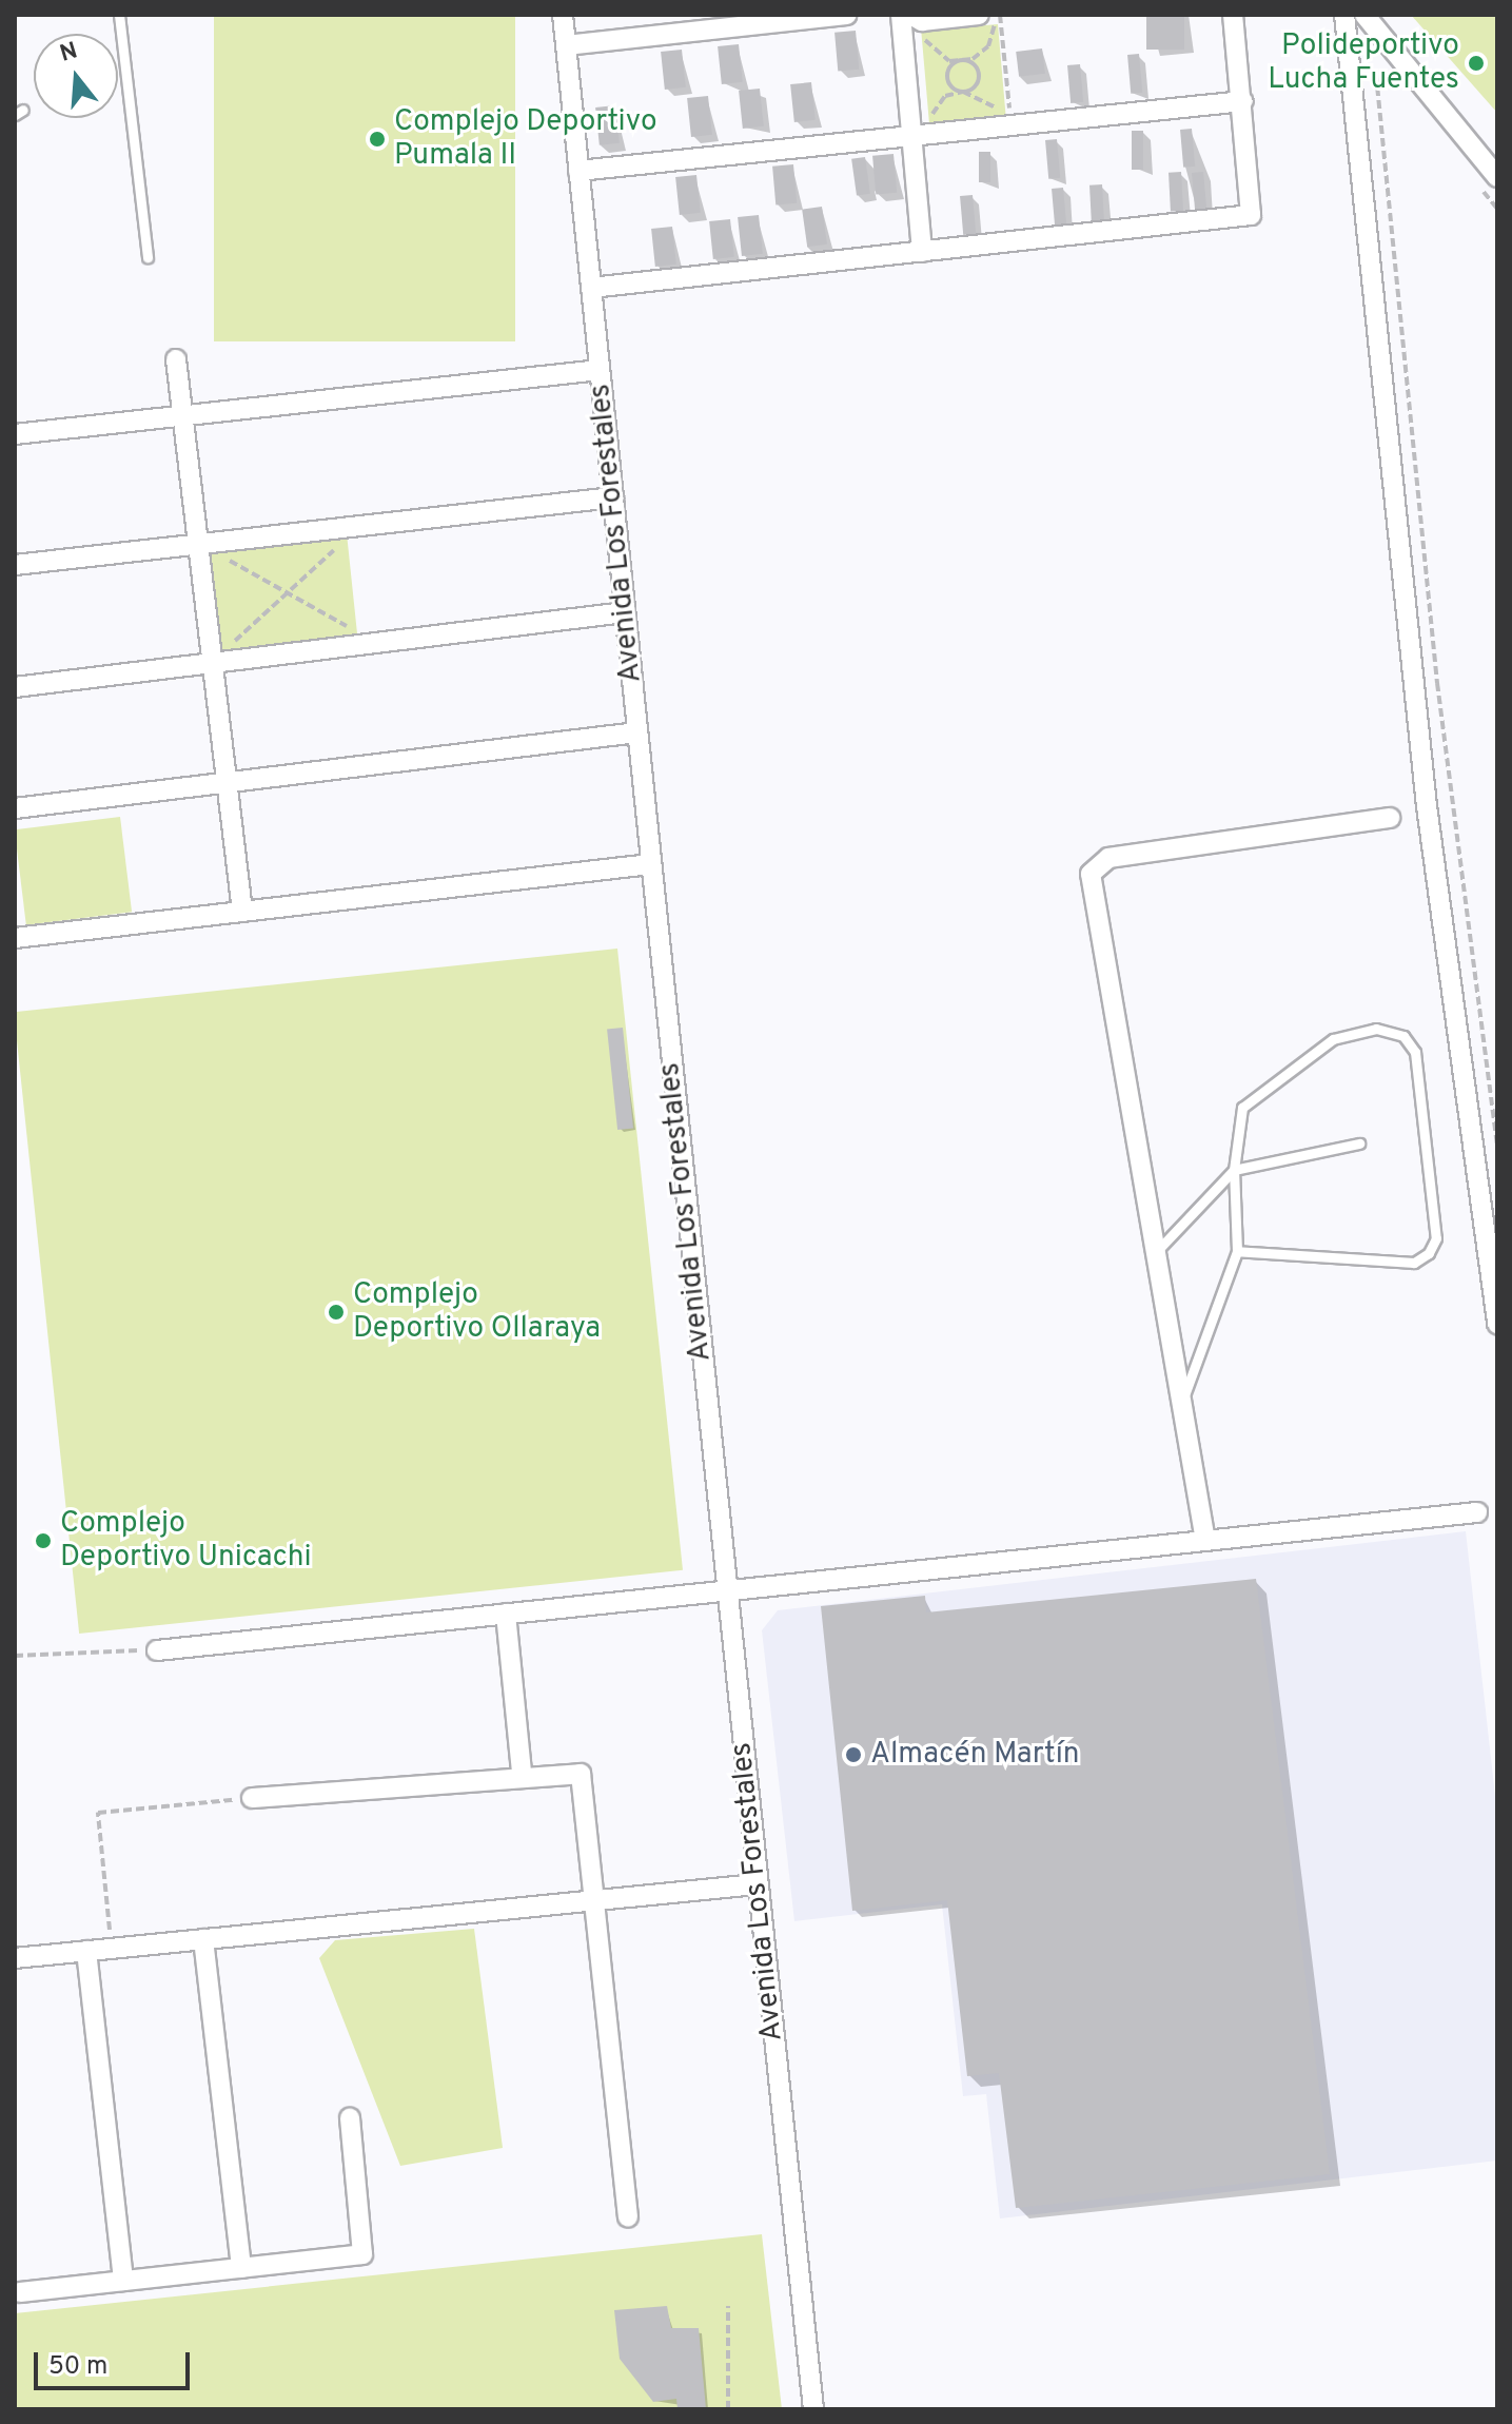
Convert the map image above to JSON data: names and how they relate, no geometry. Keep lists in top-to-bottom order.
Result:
{
  "streets": {
    "street": ["Avenida Los Forestales"]
  },
  "places": [
    "Polideportivo Lucha Fuentes",
    "Complejo Deportivo Pumala II",
    "Complejo Deportivo Ollaraya",
    "Complejo Deportivo Unicachi",
    "Almacén Martín"
  ],
  "scale_bar": "50 m",
  "north": "top"
}
